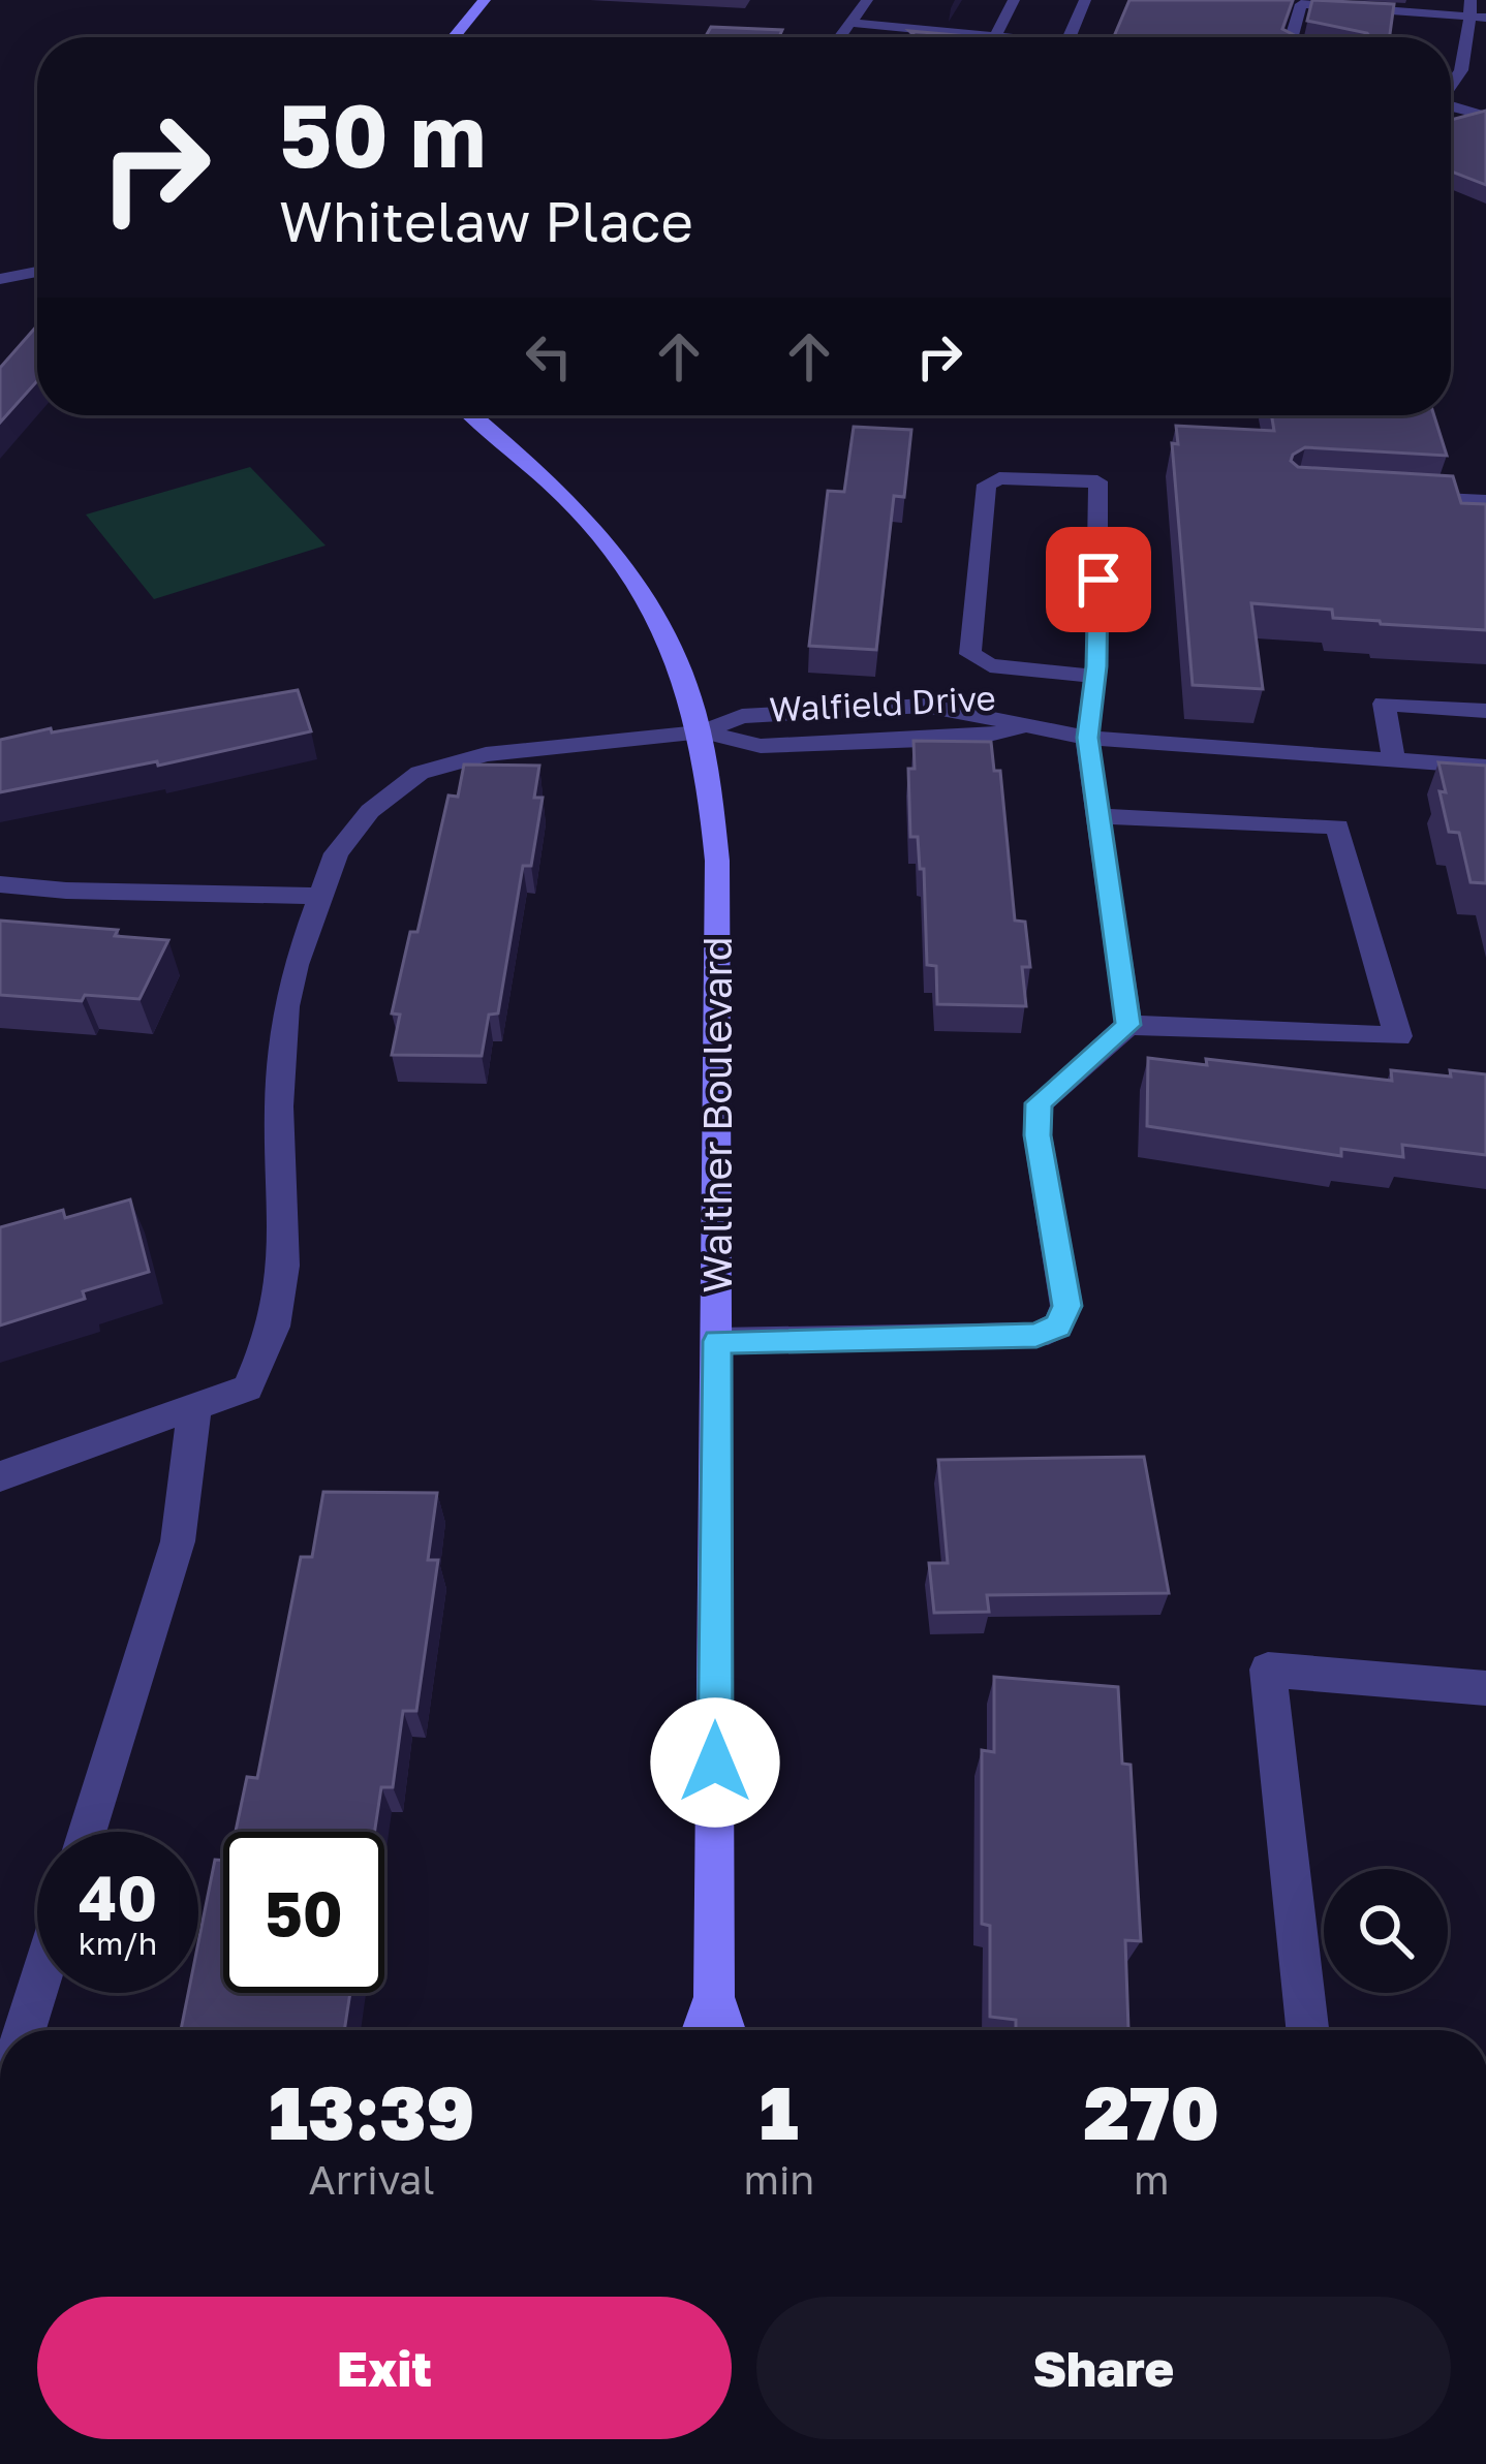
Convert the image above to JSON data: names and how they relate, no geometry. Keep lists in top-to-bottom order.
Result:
{
  "streets": {
    "main road": ["Walther Boulevard"],
    "street": ["Walfield Drive"]
  },
  "crossings": [
    ["Walfield Drive", "Walther Boulevard"]
  ],
  "page": {
    "turn": ["50 m", "Whitelaw Place"],
    "speed": "40 km/h",
    "limit": "50",
    "eta": [
      "13:39",
      "Arrival",
      "1",
      "min",
      "270",
      "m"
    ],
    "buttons": ["Exit", "Share"]
  }
}
